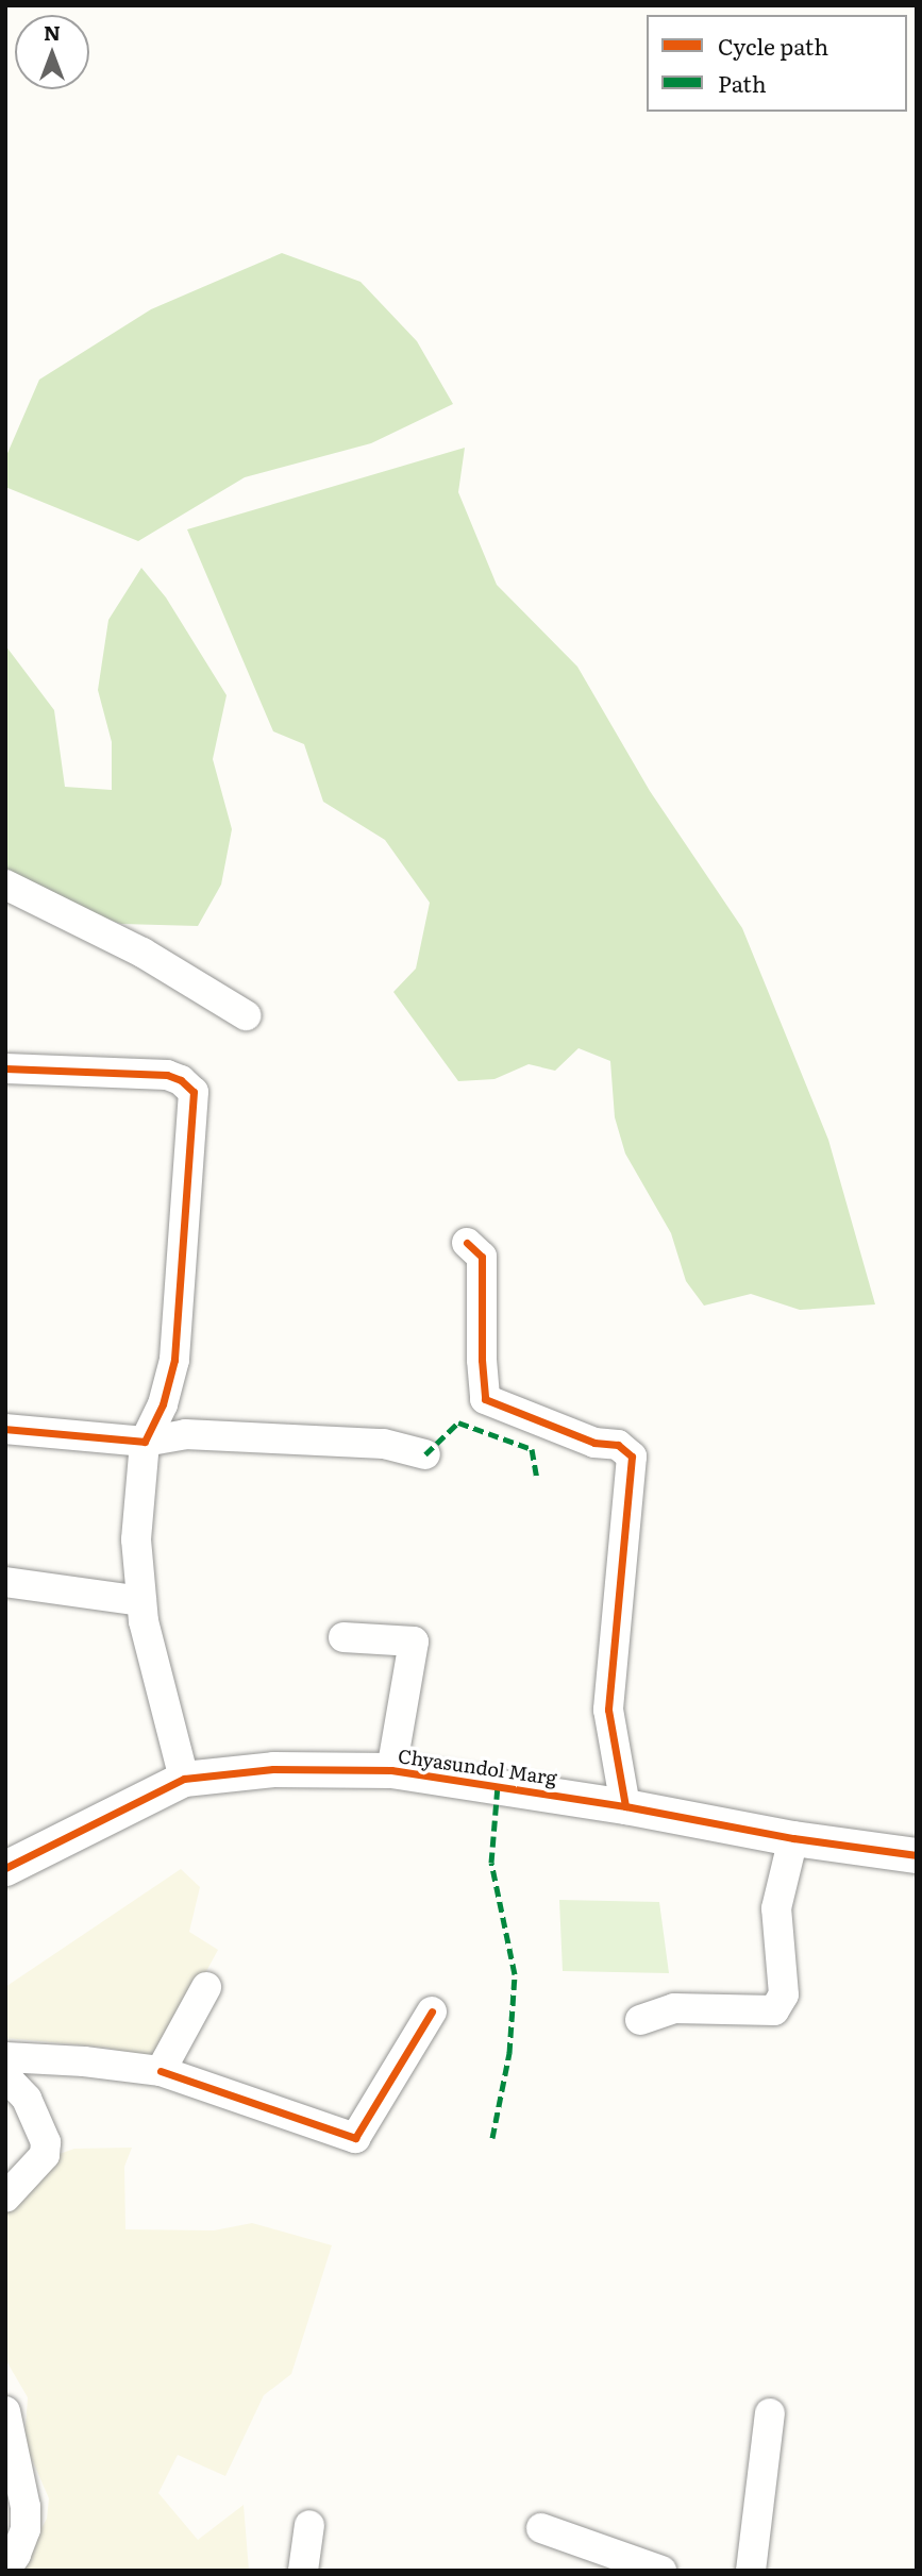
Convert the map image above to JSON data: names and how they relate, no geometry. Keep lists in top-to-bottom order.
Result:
{
  "streets": {
    "street": ["Chyasundol Marg"]
  },
  "legend": ["Cycle path", "Path"],
  "north": "top"
}
